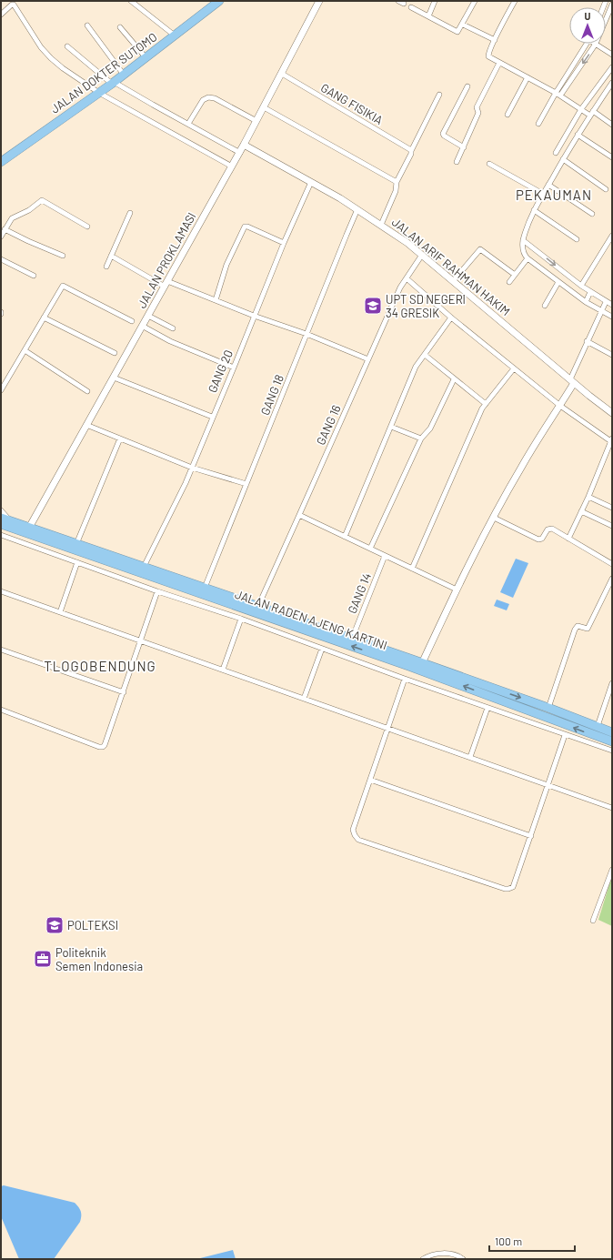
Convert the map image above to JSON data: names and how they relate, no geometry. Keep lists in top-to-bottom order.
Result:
{
  "streets": {
    "highway": ["JALAN DOKTER SUTOMO", "JALAN RADEN AJENG KARTINI"],
    "main road": ["JALAN PROKLAMASI", "JALAN ARIF RAHMAN HAKIM"],
    "street": [
      "GANG FISIKIA",
      "GANG 20",
      "GANG 18",
      "GANG 16",
      "GANG 14"
    ]
  },
  "crossings": [
    ["GANG FISIKIA", "JALAN PROKLAMASI"],
    ["JALAN PROKLAMASI", "JALAN ARIF RAHMAN HAKIM"],
    ["JALAN PROKLAMASI", "JALAN RADEN AJENG KARTINI"],
    ["JALAN ARIF RAHMAN HAKIM", "GANG 20"],
    ["JALAN ARIF RAHMAN HAKIM", "GANG 18"],
    ["JALAN ARIF RAHMAN HAKIM", "GANG 16"],
    ["GANG 20", "JALAN RADEN AJENG KARTINI"],
    ["GANG 18", "JALAN RADEN AJENG KARTINI"],
    ["GANG 16", "JALAN RADEN AJENG KARTINI"],
    ["GANG 14", "JALAN RADEN AJENG KARTINI"]
  ],
  "districts": ["PEKAUMAN", "TLOGOBENDUNG"],
  "places": {
    "school or university": ["UPT SD NEGERI 34 GRESIK", "POLTEKSI"],
    "office": ["Politeknik Semen Indonesia"]
  },
  "scale_bar": "100 m",
  "north": "top"
}
